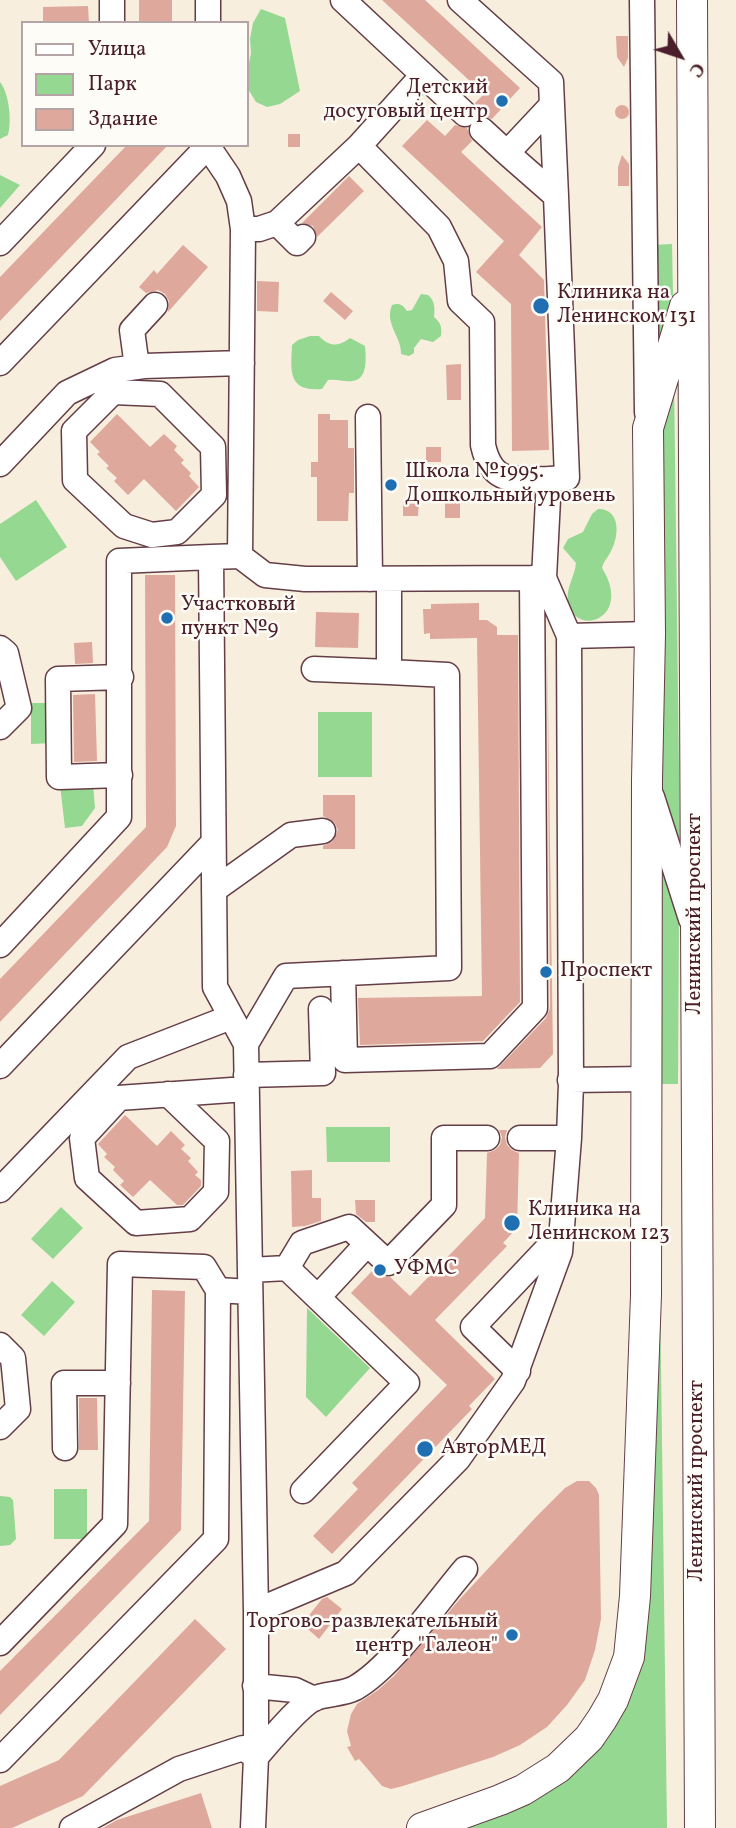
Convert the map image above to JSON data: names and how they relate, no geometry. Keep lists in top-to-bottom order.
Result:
{
  "streets": {
    "main road": ["Ленинский проспект"]
  },
  "places": [
    "Детский досуговый центр",
    "Клиника на Ленинском 131",
    "Школа №1995. Дошкольный уровень",
    "Участковый пункт №9",
    "Проспект",
    "Клиника на Ленинском 123",
    "УФМС",
    "АвторМЕД",
    "Торгово-развлекательный центр \"Галеон\""
  ],
  "legend": ["Улица", "Парк", "Здание"],
  "north": "bottom right"
}
